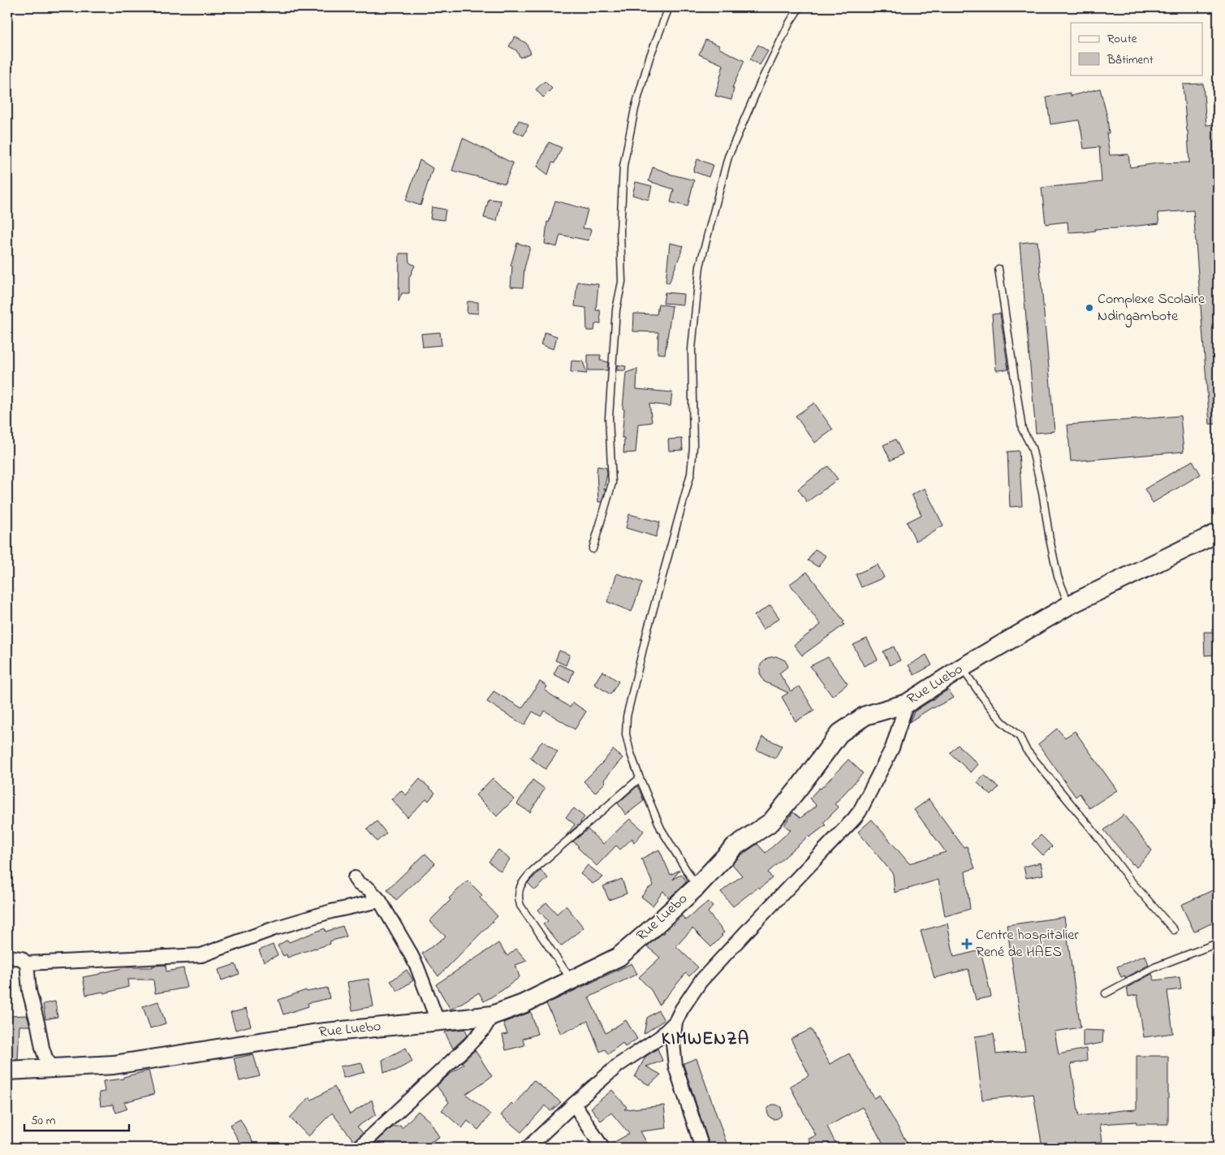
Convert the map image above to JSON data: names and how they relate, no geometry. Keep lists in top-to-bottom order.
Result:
{
  "streets": {
    "street": ["Rue Luebo"]
  },
  "districts": ["KIMWENZA"],
  "places": {
    "other": ["Complexe Scolaire Ndingambote"],
    "health": ["Centre hospitalier René de HAES"]
  },
  "legend": ["Route", "Bâtiment"],
  "scale_bar": "50 m"
}
